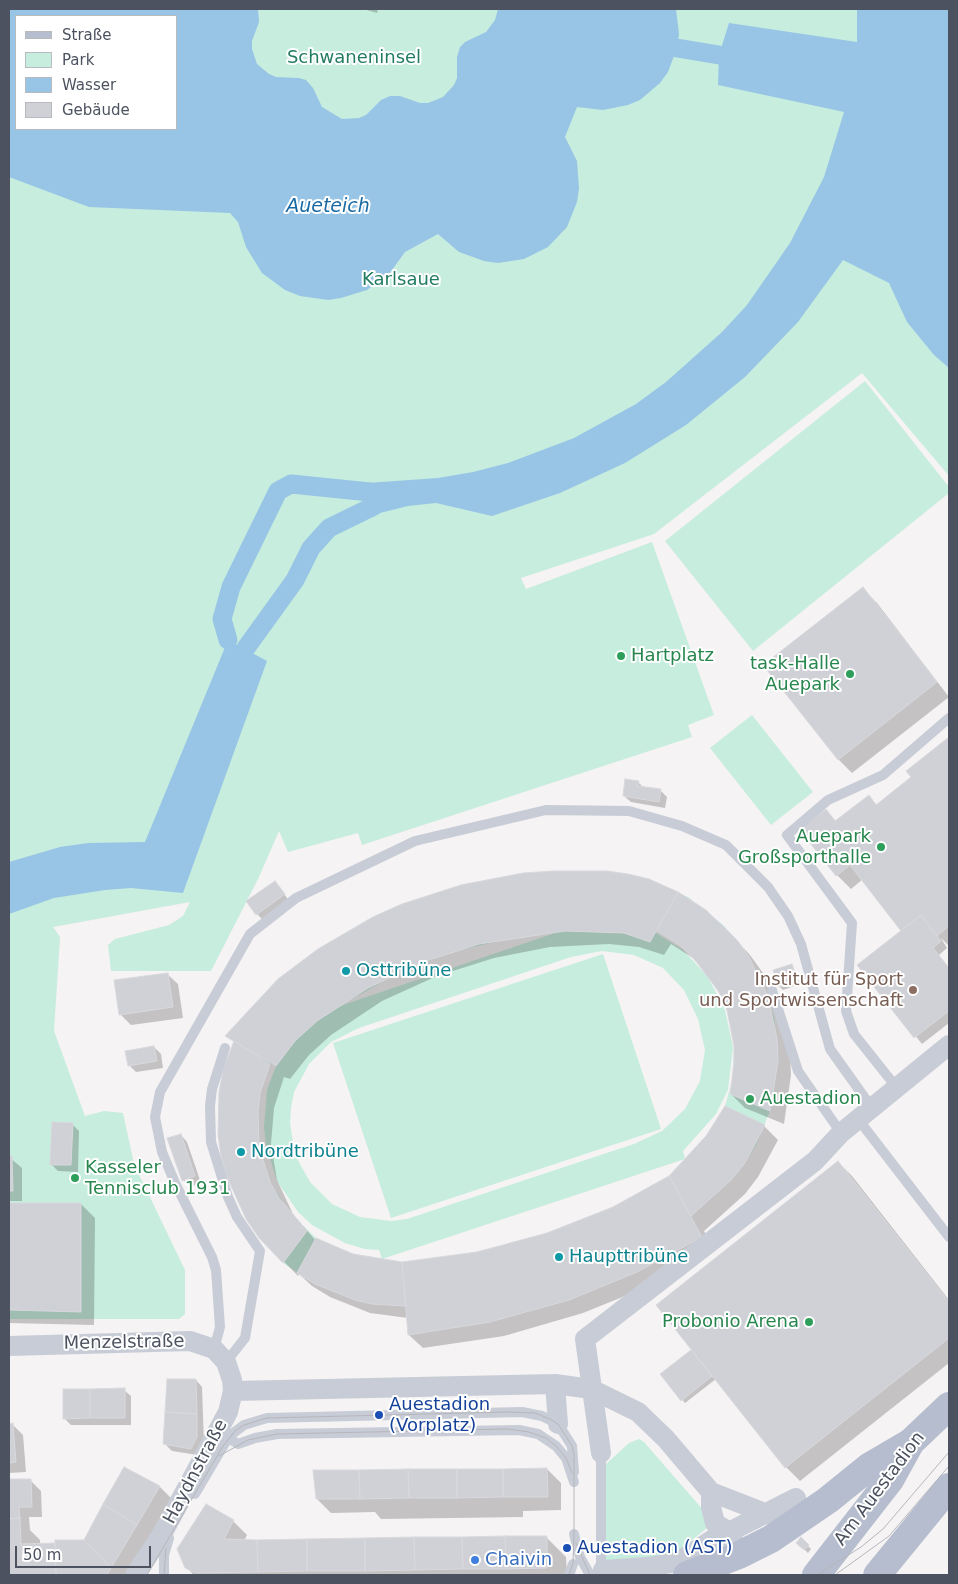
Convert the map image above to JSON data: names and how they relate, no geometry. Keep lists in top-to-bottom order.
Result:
{
  "streets": {
    "main road": ["Am Auestadion"],
    "street": ["Menzelstraße", "Haydnstraße"]
  },
  "water": ["Aueteich"],
  "parks": ["Schwaneninsel", "Karlsaue"],
  "places": [
    "Hartplatz",
    "task-Halle Auepark",
    "Auepark Großsporthalle",
    "Osttribüne",
    "Institut für Sport und Sportwissenschaft",
    "Auestadion",
    "Nordtribüne",
    "Kasseler Tennisclub 1931",
    "Haupttribüne",
    "Probonio Arena",
    "Auestadion (Vorplatz)",
    "Auestadion (AST)",
    "Chaivin"
  ],
  "legend": [
    "Straße",
    "Park",
    "Wasser",
    "Gebäude"
  ],
  "scale_bar": "50 m"
}
